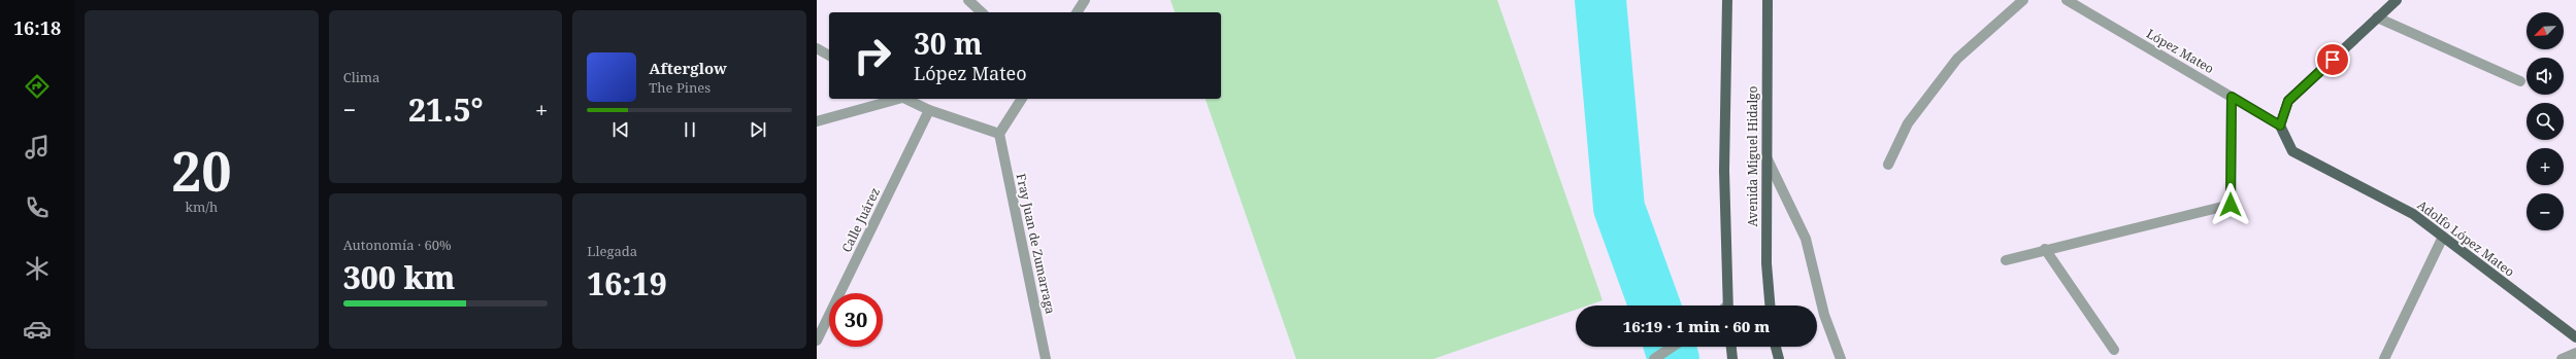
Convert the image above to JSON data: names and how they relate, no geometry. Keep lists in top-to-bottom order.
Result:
{
  "streets": {
    "main road": ["Avenida Miguel Hidalgo", "Adolfo López Mateo"],
    "street": ["López Mateo", "Calle Juárez", "Fray Juan de Zumarraga"]
  },
  "crossings": [
    ["López Mateo", "Adolfo López Mateo"]
  ],
  "north": "bottom left",
  "page": {
    "tabs": "16:18",
    "tile": [
      ["20", "km/h"],
      "Clima",
      ["Autonomía · 60%", "300 km"],
      ["Llegada", "16:19"]
    ],
    "map_buttons": ["+", "−"],
    "turn": ["30 m", "López Mateo"],
    "song": ["Afterglow", "The Pines"],
    "heat": ["−", "21.5°", "+"],
    "limit": "30",
    "trip": "16:19 · 1 min · 60 m"
  }
}
